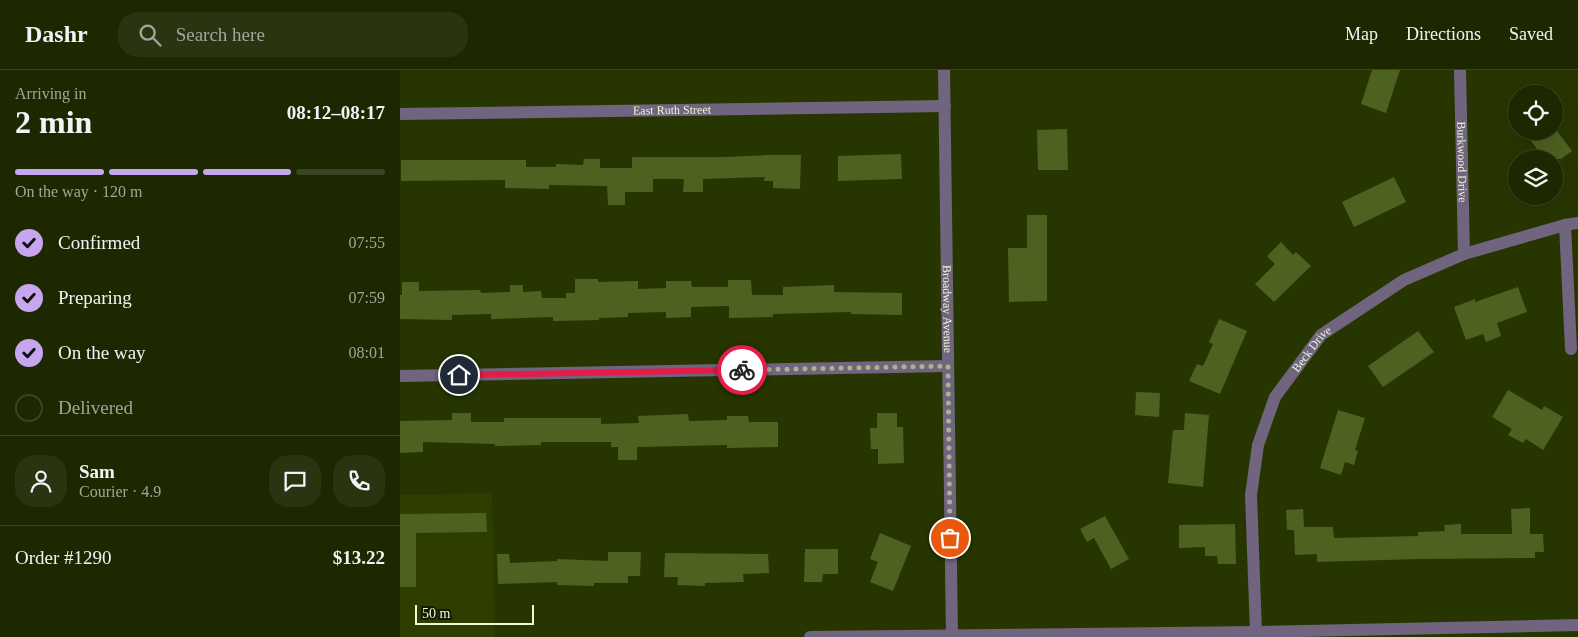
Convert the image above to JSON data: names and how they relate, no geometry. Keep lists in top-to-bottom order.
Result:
{
  "streets": {
    "street": [
      "East Ruth Street",
      "Burkwood Drive",
      "Broadway Avenue",
      "Beck Drive"
    ]
  },
  "crossings": [
    ["East Ruth Street", "Broadway Avenue"],
    ["Burkwood Drive", "Beck Drive"]
  ],
  "scale_bar": "50 m",
  "page": {
    "header": "Dashr",
    "search": "Search here",
    "nav": ["Map", "Directions", "Saved"],
    "heading": ["2 min", "Arriving in", "08:12–08:17"],
    "panel": [
      "Sam",
      "Courier · 4.9",
      "Order #1290",
      "$13.22"
    ],
    "bar": "On the way · 120 m",
    "list": [
      ["Confirmed", "07:55"],
      ["Preparing", "07:59"],
      ["On the way", "08:01"],
      "Delivered"
    ],
    "scale": "50 m"
  }
}
